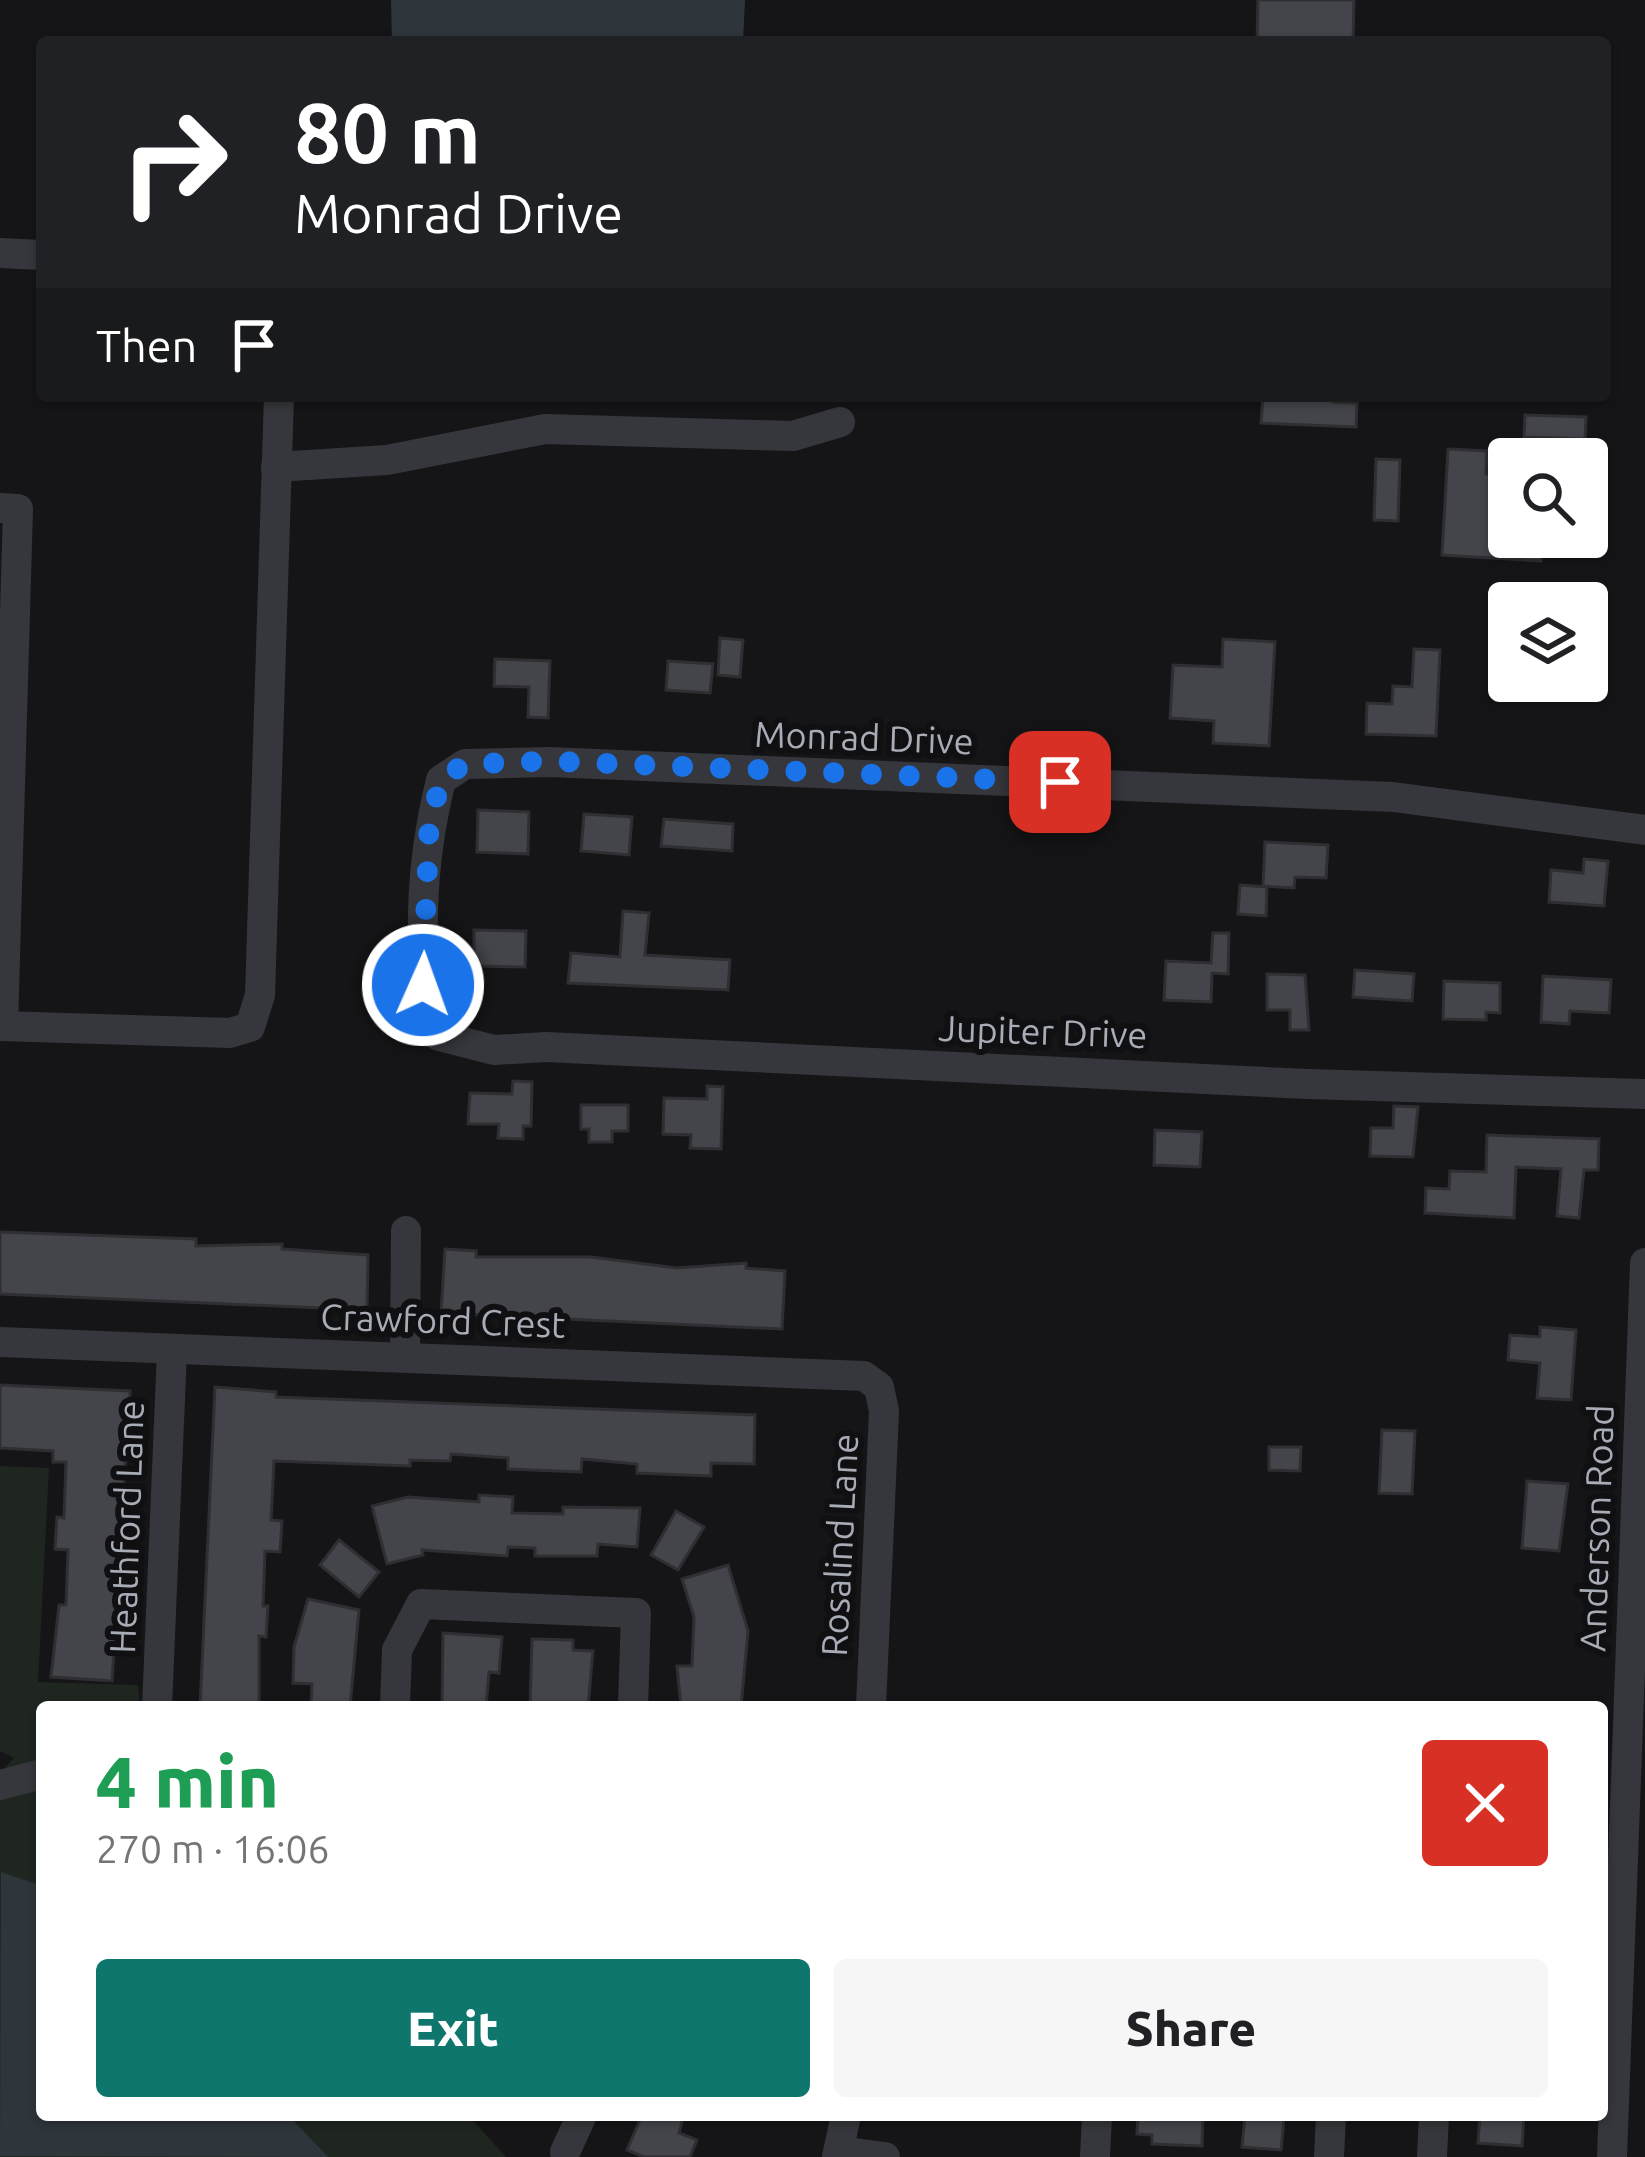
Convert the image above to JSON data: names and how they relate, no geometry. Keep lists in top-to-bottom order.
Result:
{
  "streets": {
    "street": [
      "Monrad Drive",
      "Jupiter Drive",
      "Crawford Crest",
      "Heathford Lane",
      "Anderson Road",
      "Rosalind Lane"
    ]
  },
  "crossings": [
    ["Monrad Drive", "Jupiter Drive"],
    ["Crawford Crest", "Heathford Lane"],
    ["Crawford Crest", "Rosalind Lane"]
  ],
  "page": {
    "turn": ["80 m", "Monrad Drive"],
    "then": "Then",
    "heading": ["4 min", "270 m · 16:06"],
    "buttons": ["Exit", "Share"]
  }
}
